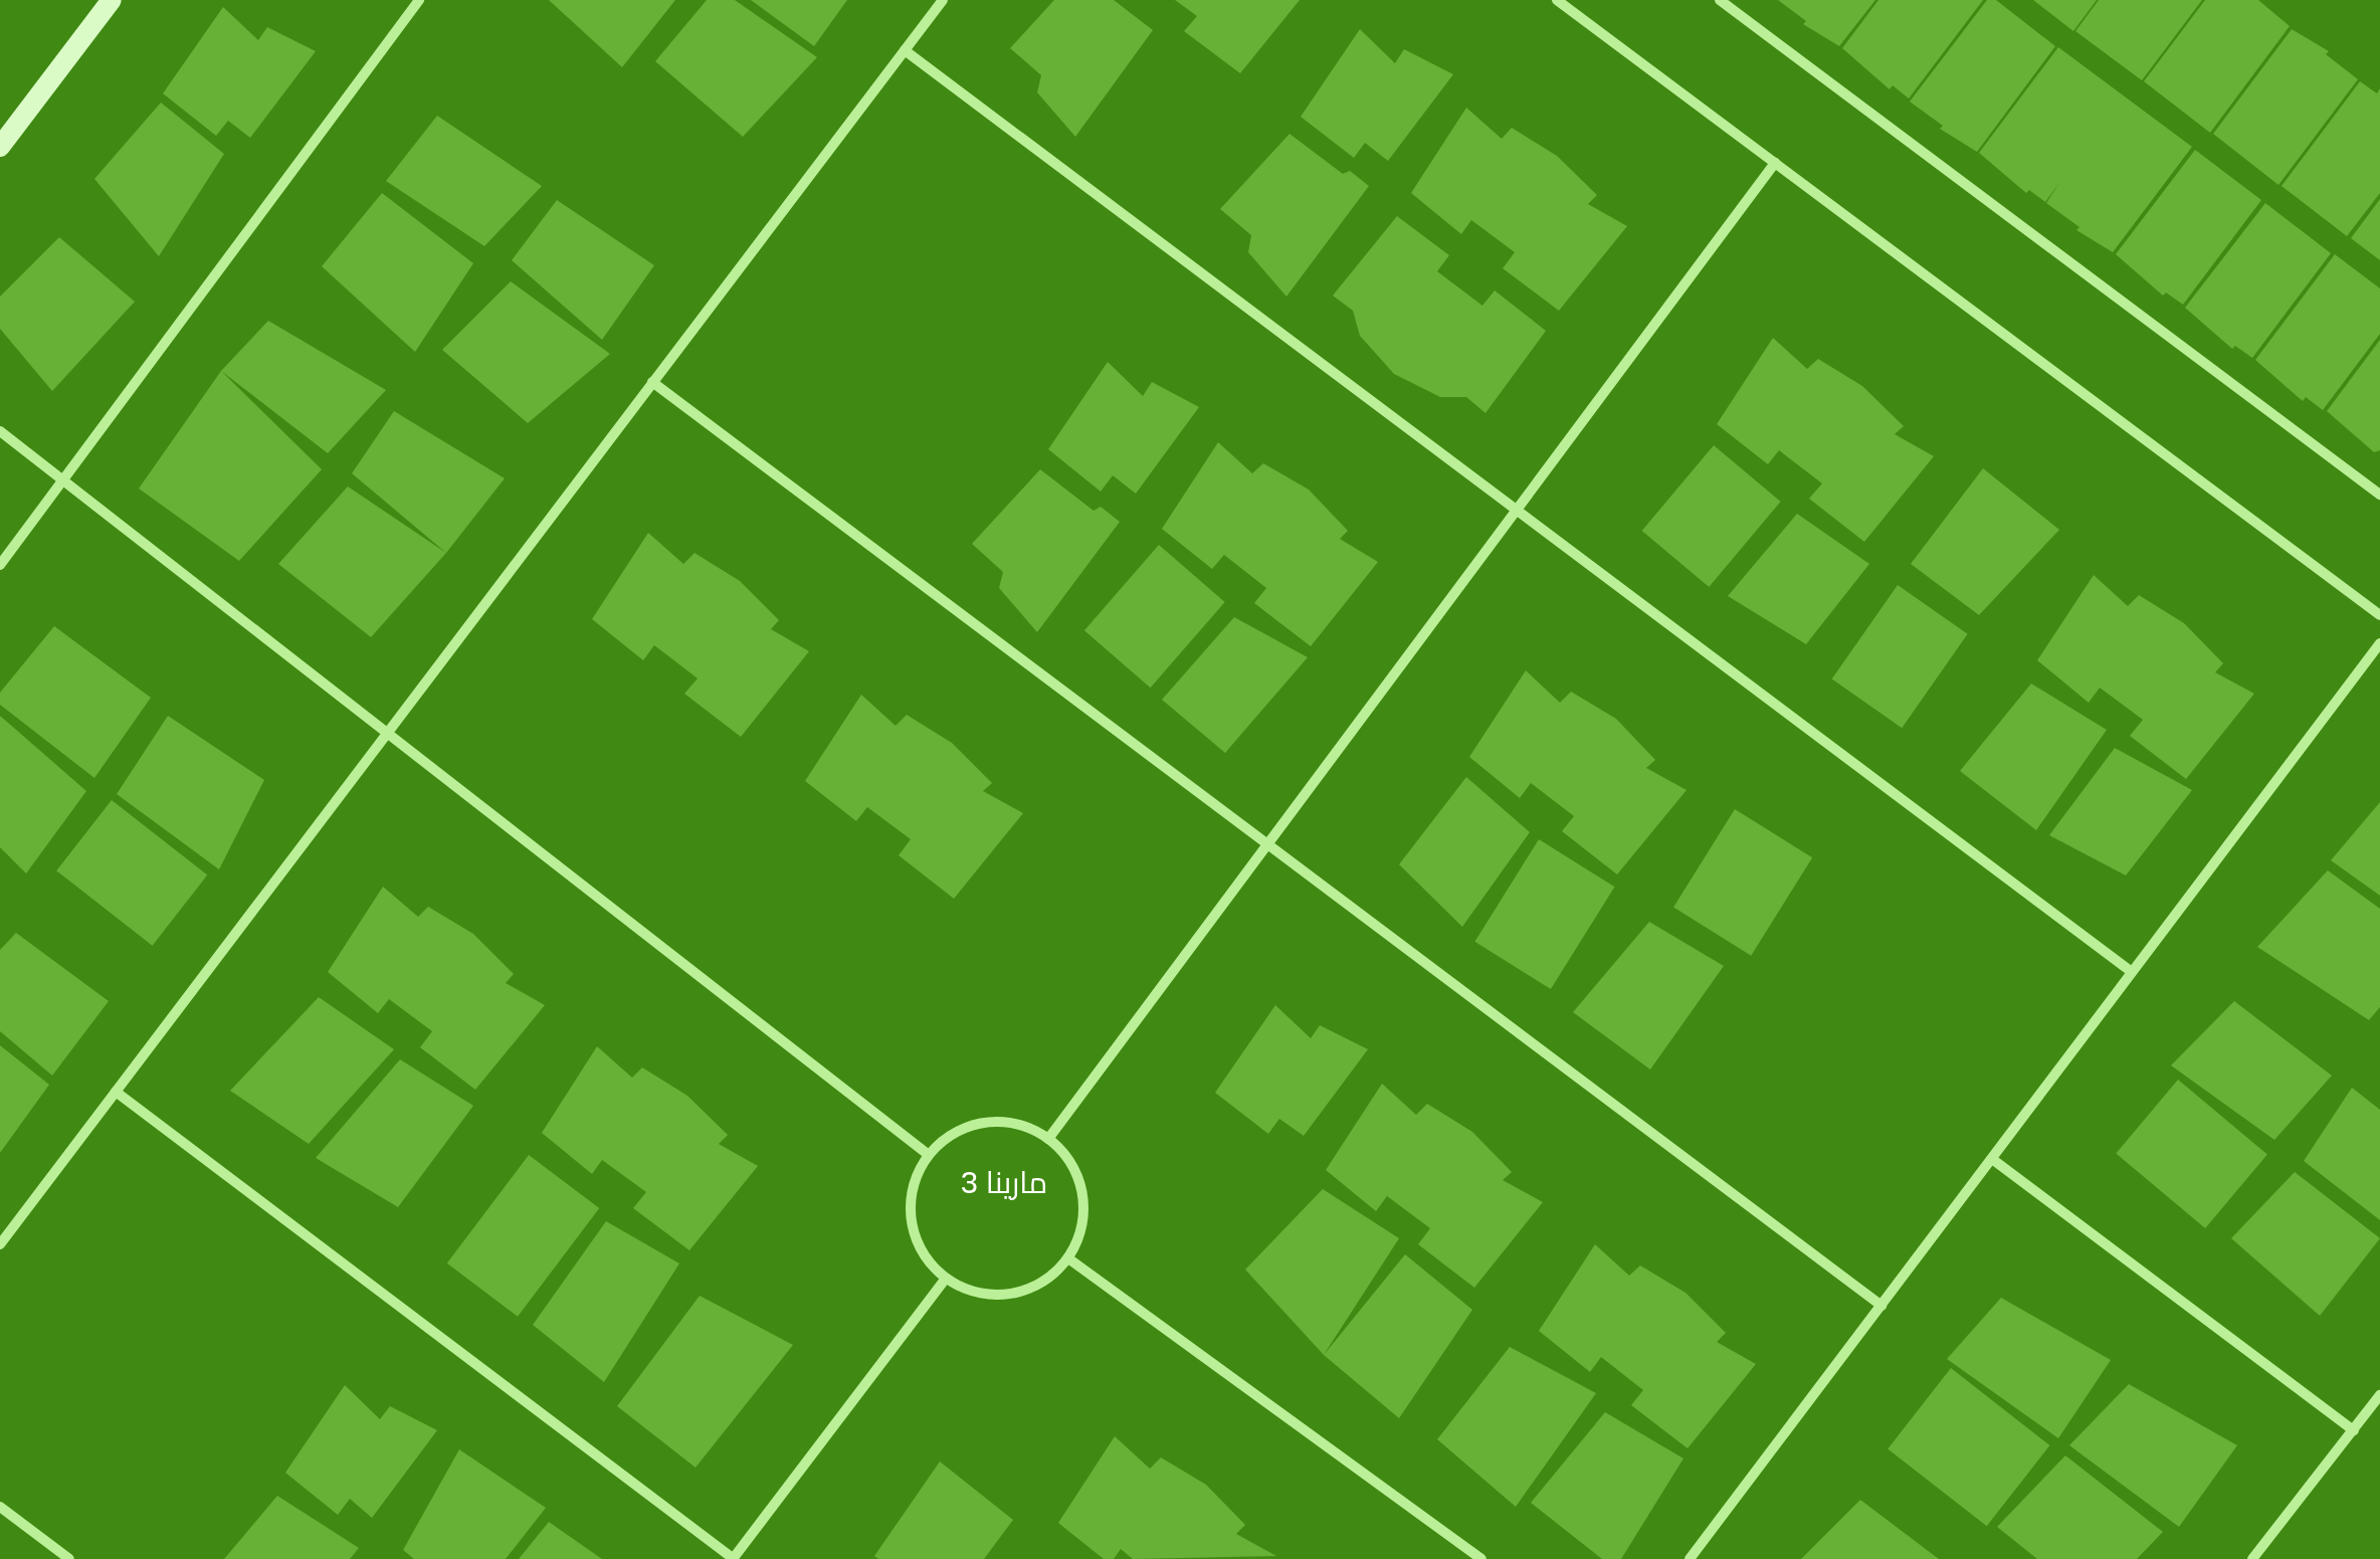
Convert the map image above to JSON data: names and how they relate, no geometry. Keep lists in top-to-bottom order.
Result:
{
  "districts": ["مارینا 3"]
}
